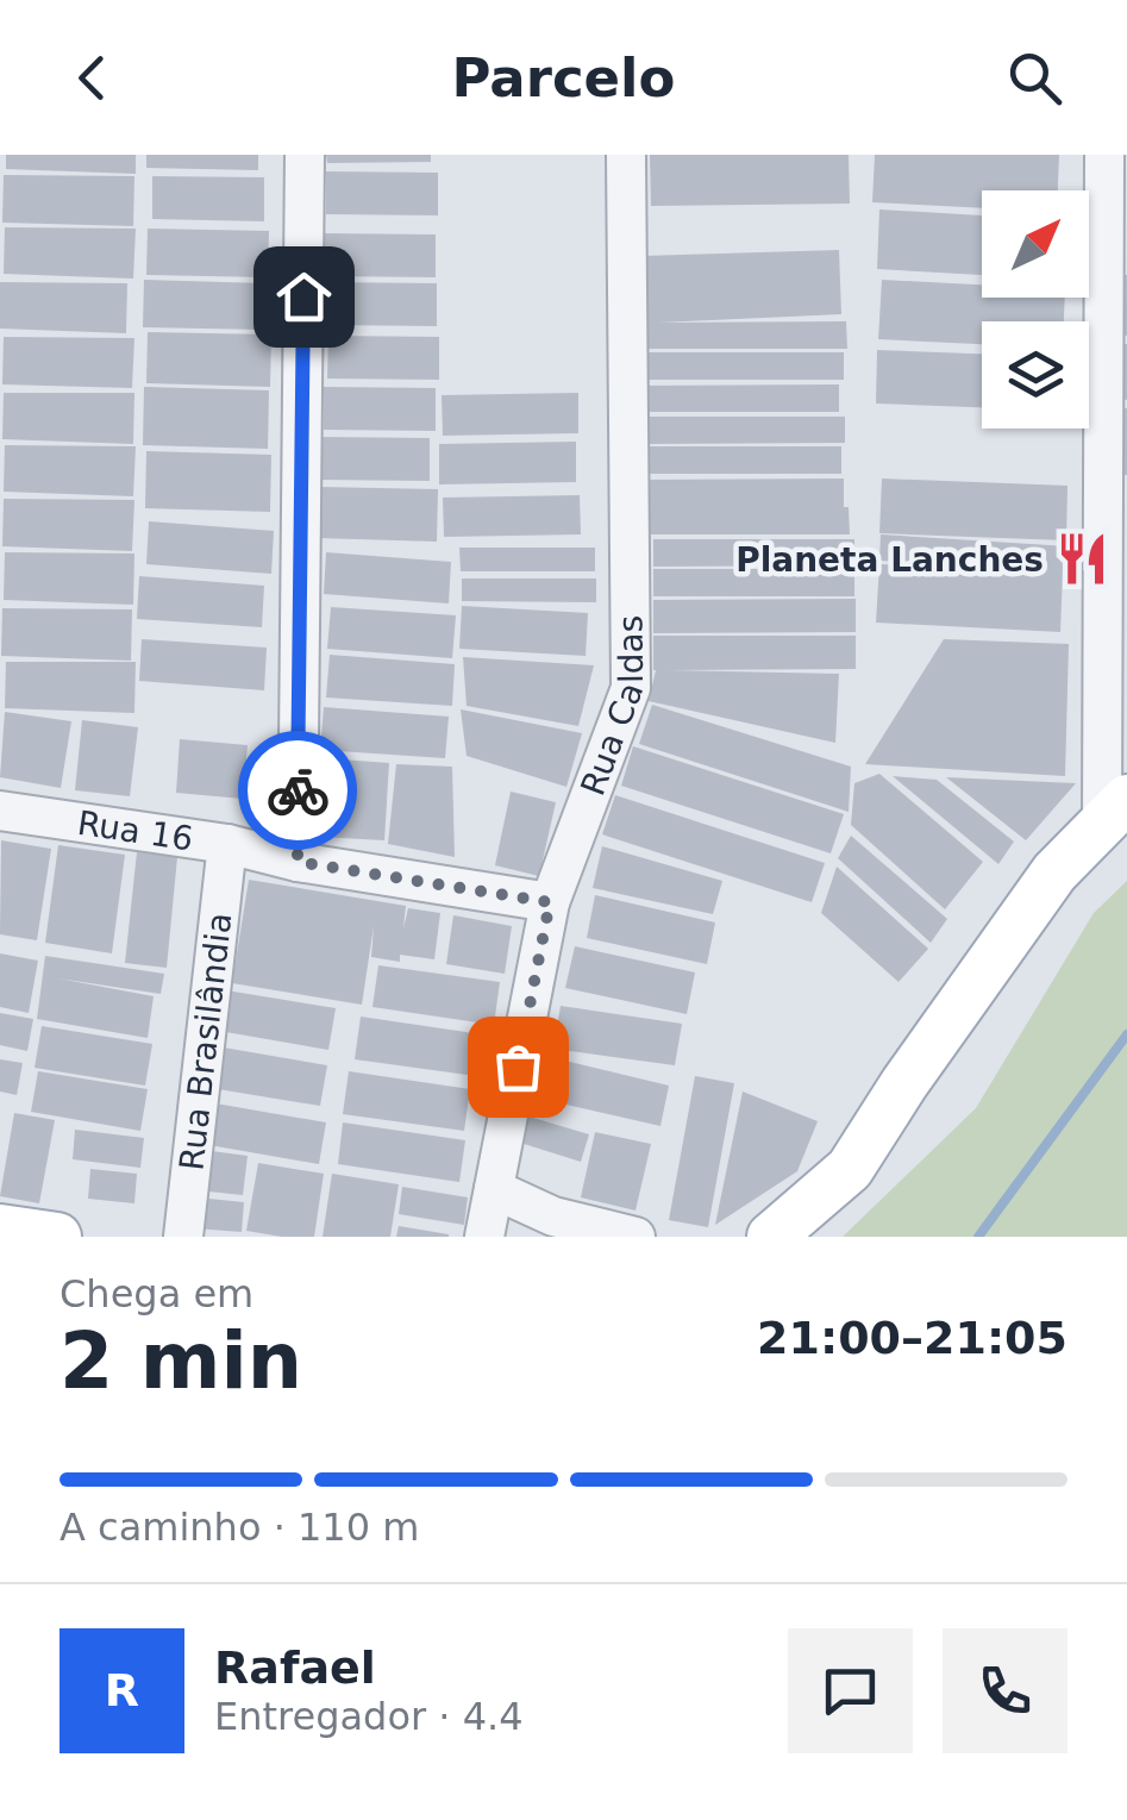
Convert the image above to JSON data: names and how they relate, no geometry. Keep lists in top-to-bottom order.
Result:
{
  "streets": {
    "street": ["Rua Caldas", "Rua 16", "Rua Brasilândia"]
  },
  "crossings": [
    ["Rua Caldas", "Rua 16"],
    ["Rua 16", "Rua Brasilândia"]
  ],
  "places": {
    "restaurant": ["Planeta Lanches"]
  },
  "north": "top right",
  "page": {
    "header": "Parcelo",
    "heading": ["2 min", "Chega em", "21:00–21:05"],
    "panel": ["Rafael", "Entregador · 4.4"],
    "bar": "A caminho · 110 m",
    "round": "R"
  }
}
